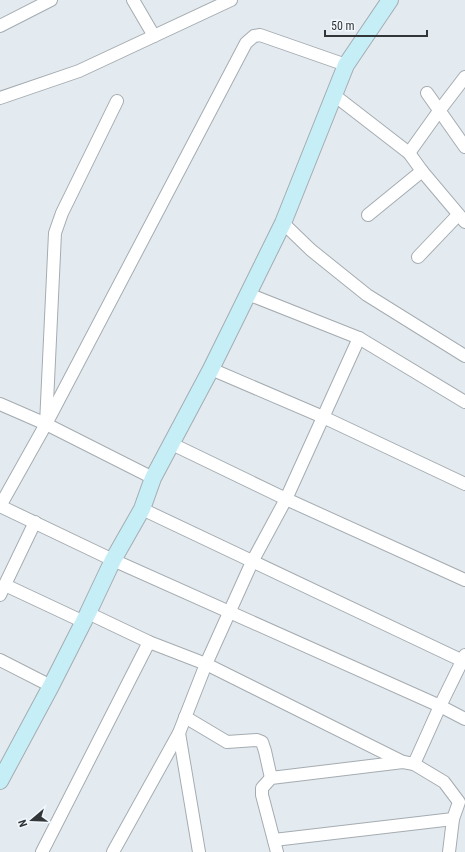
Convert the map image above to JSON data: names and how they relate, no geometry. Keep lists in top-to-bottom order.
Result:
{
  "scale_bar": "50 m",
  "north": "left"
}
